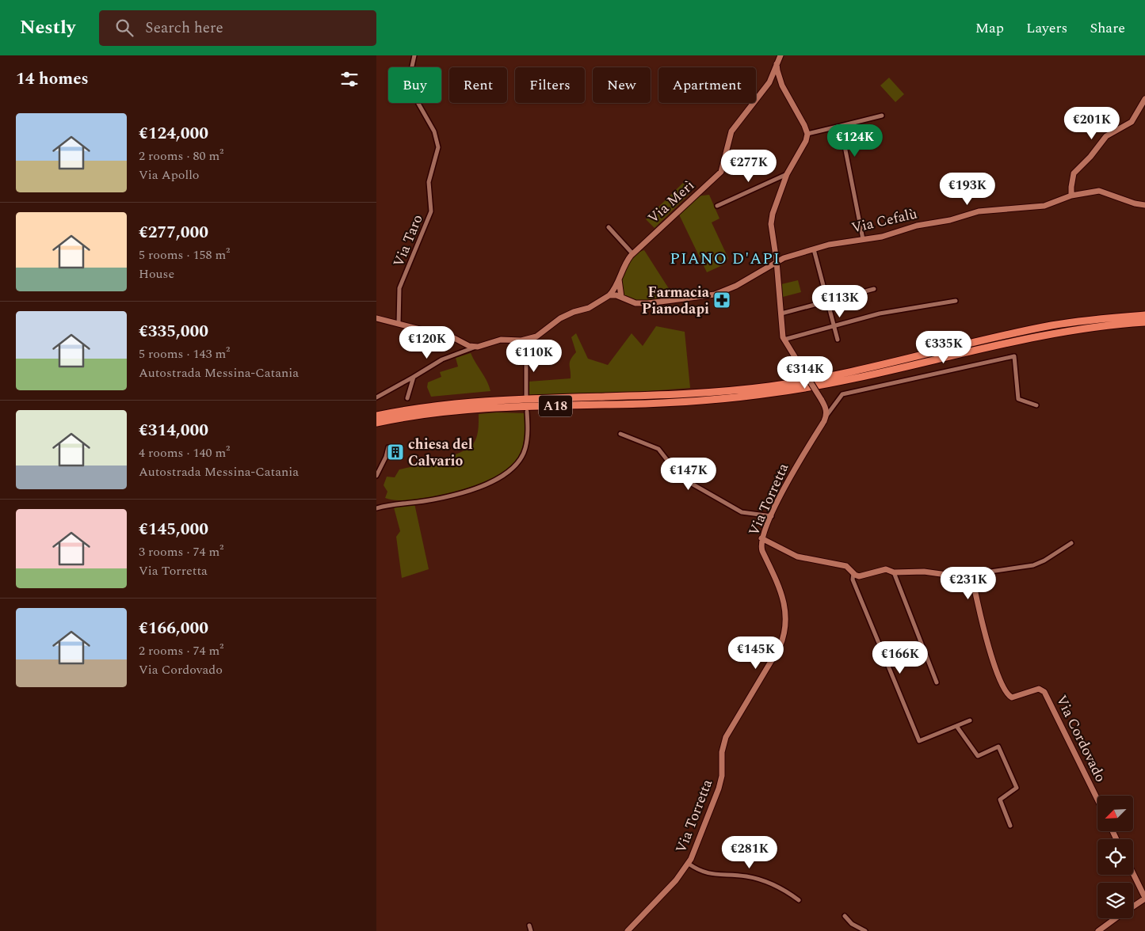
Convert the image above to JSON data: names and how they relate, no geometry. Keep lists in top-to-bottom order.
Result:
{
  "streets": {
    "highway": ["A18"],
    "street": [
      "Via Merì",
      "Via Cefalù",
      "Via Taro",
      "Via Torretta",
      "Via Cordovado"
    ]
  },
  "crossings": [
    ["Via Merì", "Via Cefalù"]
  ],
  "districts": ["PIANO D'API"],
  "places": {
    "pharmacy": ["Farmacia Pianodapi"],
    "building": ["chiesa del Calvario"]
  },
  "north": "bottom left",
  "page": {
    "header": "Nestly",
    "search": "Search here",
    "nav": ["Map", "Layers", "Share"],
    "heading": "14 homes",
    "chip": [
      "Buy",
      "Rent",
      "Filters",
      "New",
      "Apartment"
    ],
    "list": [
      {
        "name": "€124,000",
        "note": "2 rooms · 80 m² · Via Apollo"
      },
      {
        "name": "€277,000",
        "note": "5 rooms · 158 m² · House"
      },
      {
        "name": "€335,000",
        "note": "5 rooms · 143 m² · Autostrada Messina-Catania"
      },
      {
        "name": "€314,000",
        "note": "4 rooms · 140 m² · Autostrada Messina-Catania"
      },
      {
        "name": "€145,000",
        "note": "3 rooms · 74 m² · Via Torretta"
      },
      {
        "name": "€166,000",
        "note": "2 rooms · 74 m² · Via Cordovado"
      }
    ],
    "price": [
      "€201K",
      "€124K",
      "€277K",
      "€193K",
      "€113K",
      "€120K",
      "€335K",
      "€110K",
      "€314K",
      "€147K",
      "€231K",
      "€145K",
      "€166K",
      "€281K"
    ]
  }
}
